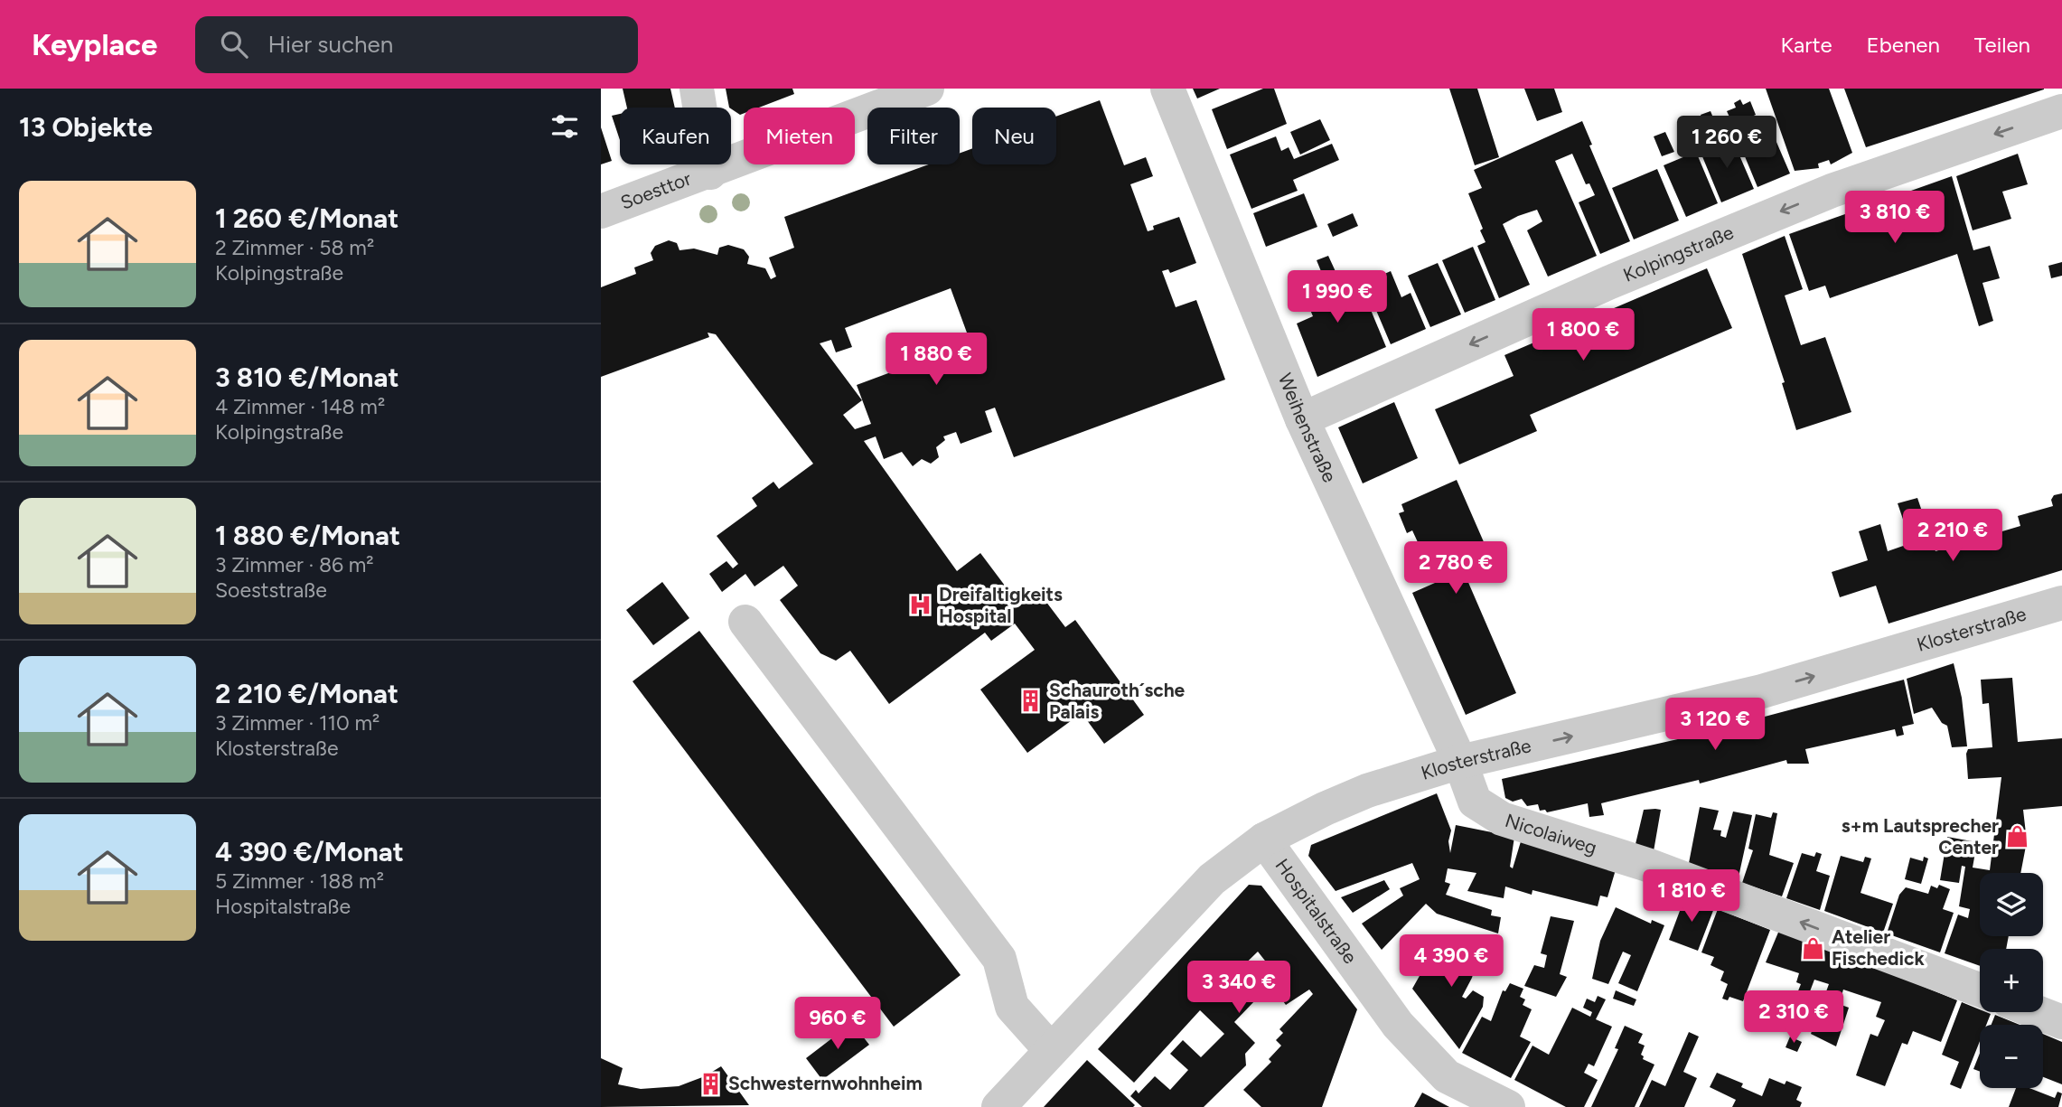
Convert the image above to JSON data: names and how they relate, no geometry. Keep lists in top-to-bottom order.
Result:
{
  "streets": {
    "street": [
      "Soesttor",
      "Kolpingstraße",
      "Weihenstraße",
      "Klosterstraße",
      "Nicolaiweg",
      "Hospitalstraße"
    ]
  },
  "crossings": [
    ["Kolpingstraße", "Weihenstraße"],
    ["Weihenstraße", "Klosterstraße"],
    ["Weihenstraße", "Nicolaiweg"],
    ["Klosterstraße", "Nicolaiweg"],
    ["Klosterstraße", "Hospitalstraße"]
  ],
  "one_way": ["Kolpingstraße", "Klosterstraße", "Nicolaiweg"],
  "places": {
    "hospital": ["Dreifaltigkeits Hospital"],
    "building": ["Schauroth´sche Palais", "Schwesternwohnheim"],
    "shop": ["s+m Lautsprecher Center", "Atelier Fischedick"]
  },
  "page": {
    "header": "Keyplace",
    "search": "Hier suchen",
    "nav": ["Karte", "Ebenen", "Teilen"],
    "heading": "13 Objekte",
    "chip": [
      "Kaufen",
      "Mieten",
      "Filter",
      "Neu"
    ],
    "price": [
      "1 260 €",
      "3 810 €",
      "1 990 €",
      "1 800 €",
      "1 880 €",
      "2 210 €",
      "2 780 €",
      "3 120 €",
      "1 810 €",
      "4 390 €",
      "3 340 €",
      "2 310 €",
      "960 €"
    ],
    "list": [
      {
        "name": "1 260 €/Monat",
        "note": "2 Zimmer · 58 m² · Kolpingstraße"
      },
      {
        "name": "3 810 €/Monat",
        "note": "4 Zimmer · 148 m² · Kolpingstraße"
      },
      {
        "name": "1 880 €/Monat",
        "note": "3 Zimmer · 86 m² · Soeststraße"
      },
      {
        "name": "2 210 €/Monat",
        "note": "3 Zimmer · 110 m² · Klosterstraße"
      },
      {
        "name": "4 390 €/Monat",
        "note": "5 Zimmer · 188 m² · Hospitalstraße"
      }
    ],
    "map_buttons": ["+", "−"]
  }
}
